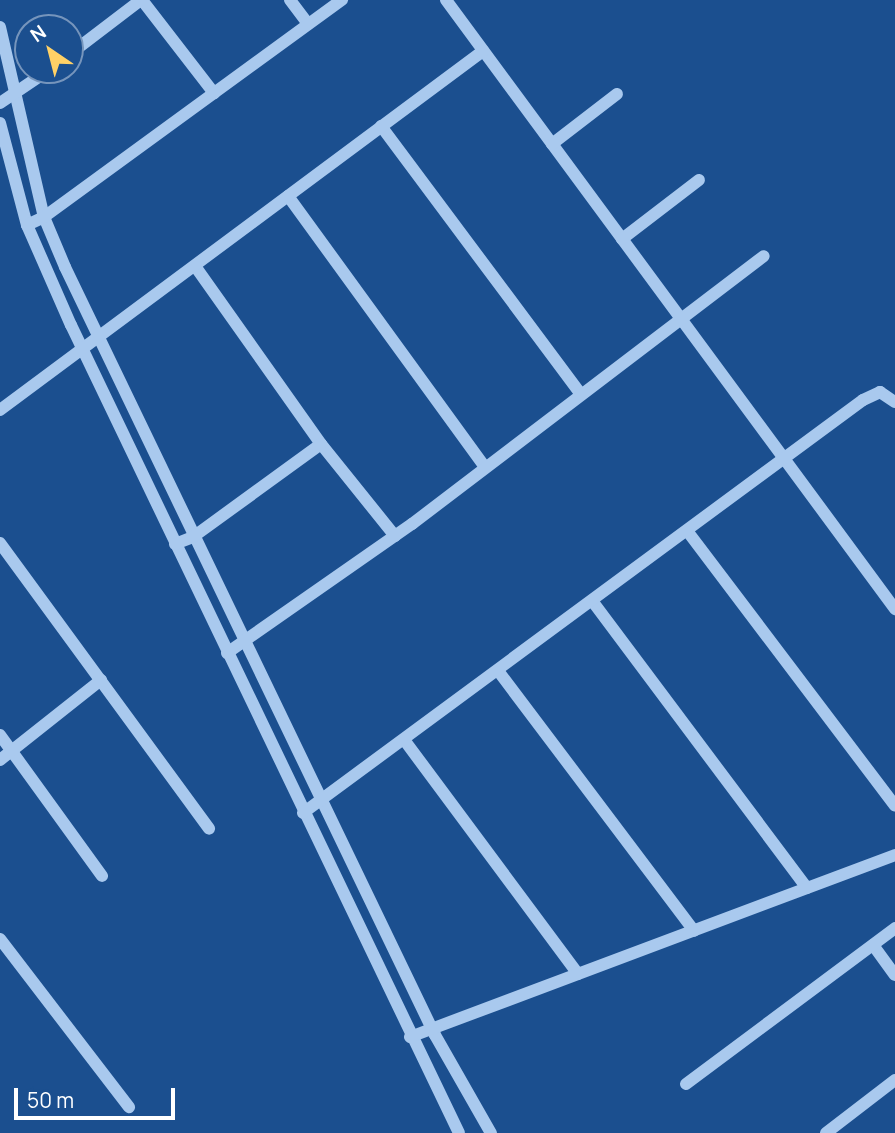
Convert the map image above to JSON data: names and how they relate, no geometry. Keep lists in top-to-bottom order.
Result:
{
  "scale_bar": "50 m",
  "north": "top left"
}
